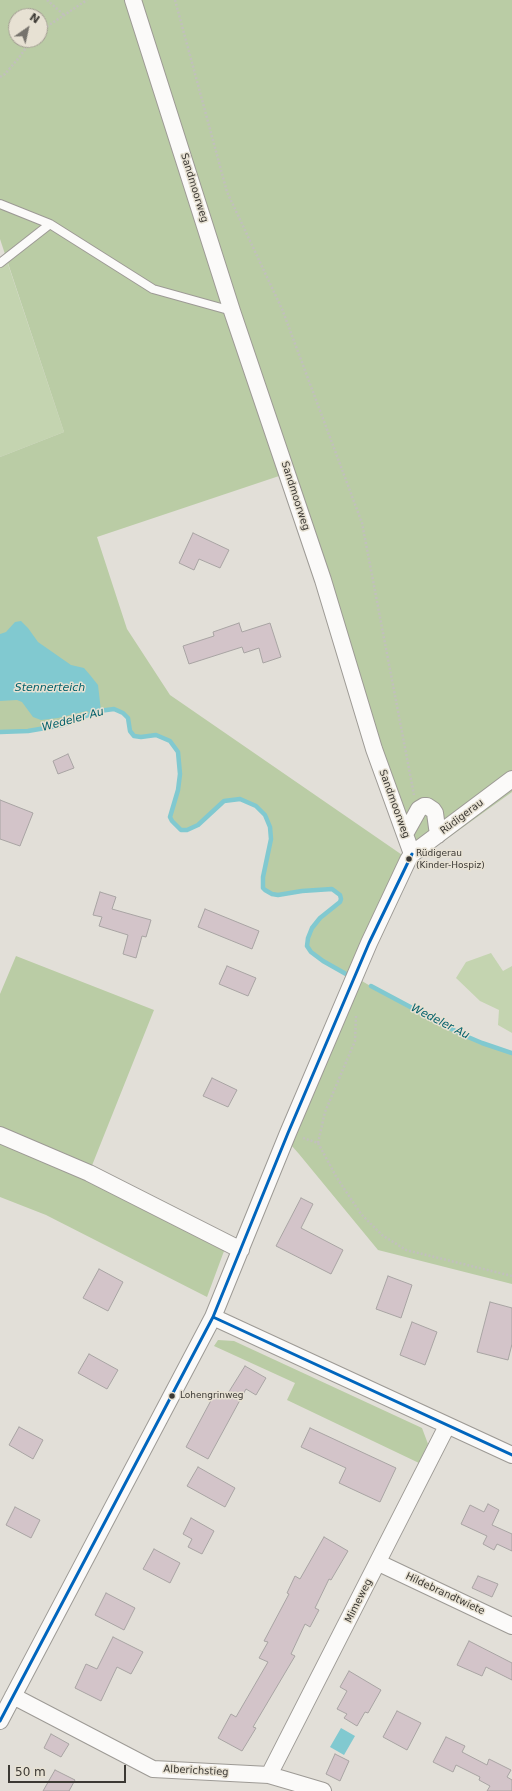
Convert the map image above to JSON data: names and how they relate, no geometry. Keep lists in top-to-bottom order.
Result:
{
  "streets": {
    "street": [
      "Sandmoorweg",
      "Rüdigerau",
      "Hildebrandtwiete",
      "Mimeweg",
      "Alberichstieg"
    ]
  },
  "crossings": [
    ["Sandmoorweg", "Rüdigerau"],
    ["Hildebrandtwiete", "Mimeweg"],
    ["Mimeweg", "Alberichstieg"]
  ],
  "water": ["Stennerteich", "Wedeler Au"],
  "places": ["Rüdigerau (Kinder-Hospiz)", "Lohengrinweg"],
  "scale_bar": "50 m",
  "north": "top right"
}
